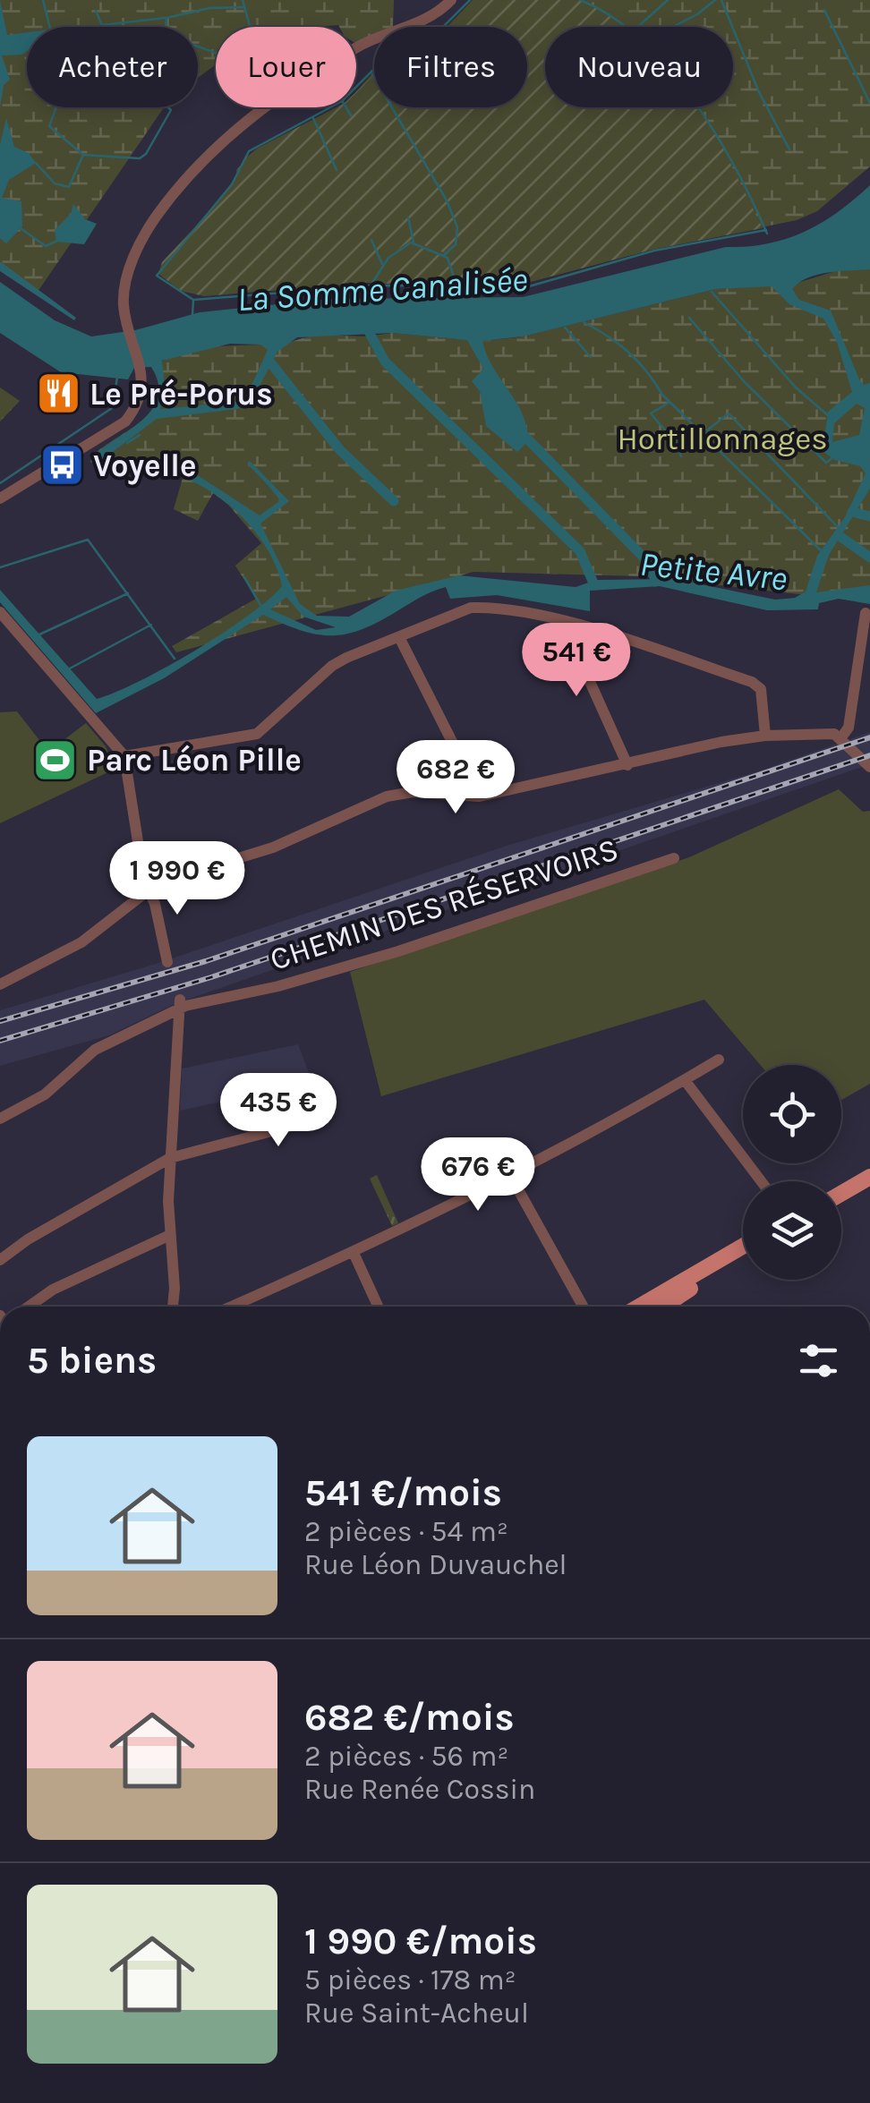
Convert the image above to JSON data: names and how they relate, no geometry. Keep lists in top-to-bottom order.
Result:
{
  "streets": {
    "street": ["CHEMIN DES RÉSERVOIRS"]
  },
  "water": ["La Somme Canalisée", "Petite Avre"],
  "parks": ["Hortillonnages"],
  "places": {
    "restaurant": ["Le Pré-Porus"],
    "bus stop": ["Voyelle"],
    "sports": ["Parc Léon Pille"]
  },
  "page": {
    "chip": [
      "Acheter",
      "Louer",
      "Filtres",
      "Nouveau"
    ],
    "price": [
      "541 €",
      "682 €",
      "1 990 €",
      "435 €",
      "676 €"
    ],
    "heading": "5 biens",
    "list": [
      {
        "name": "541 €/mois",
        "note": "2 pièces · 54 m² · Rue Léon Duvauchel"
      },
      {
        "name": "682 €/mois",
        "note": "2 pièces · 56 m² · Rue Renée Cossin"
      },
      {
        "name": "1 990 €/mois",
        "note": "5 pièces · 178 m² · Rue Saint-Acheul"
      }
    ]
  }
}
